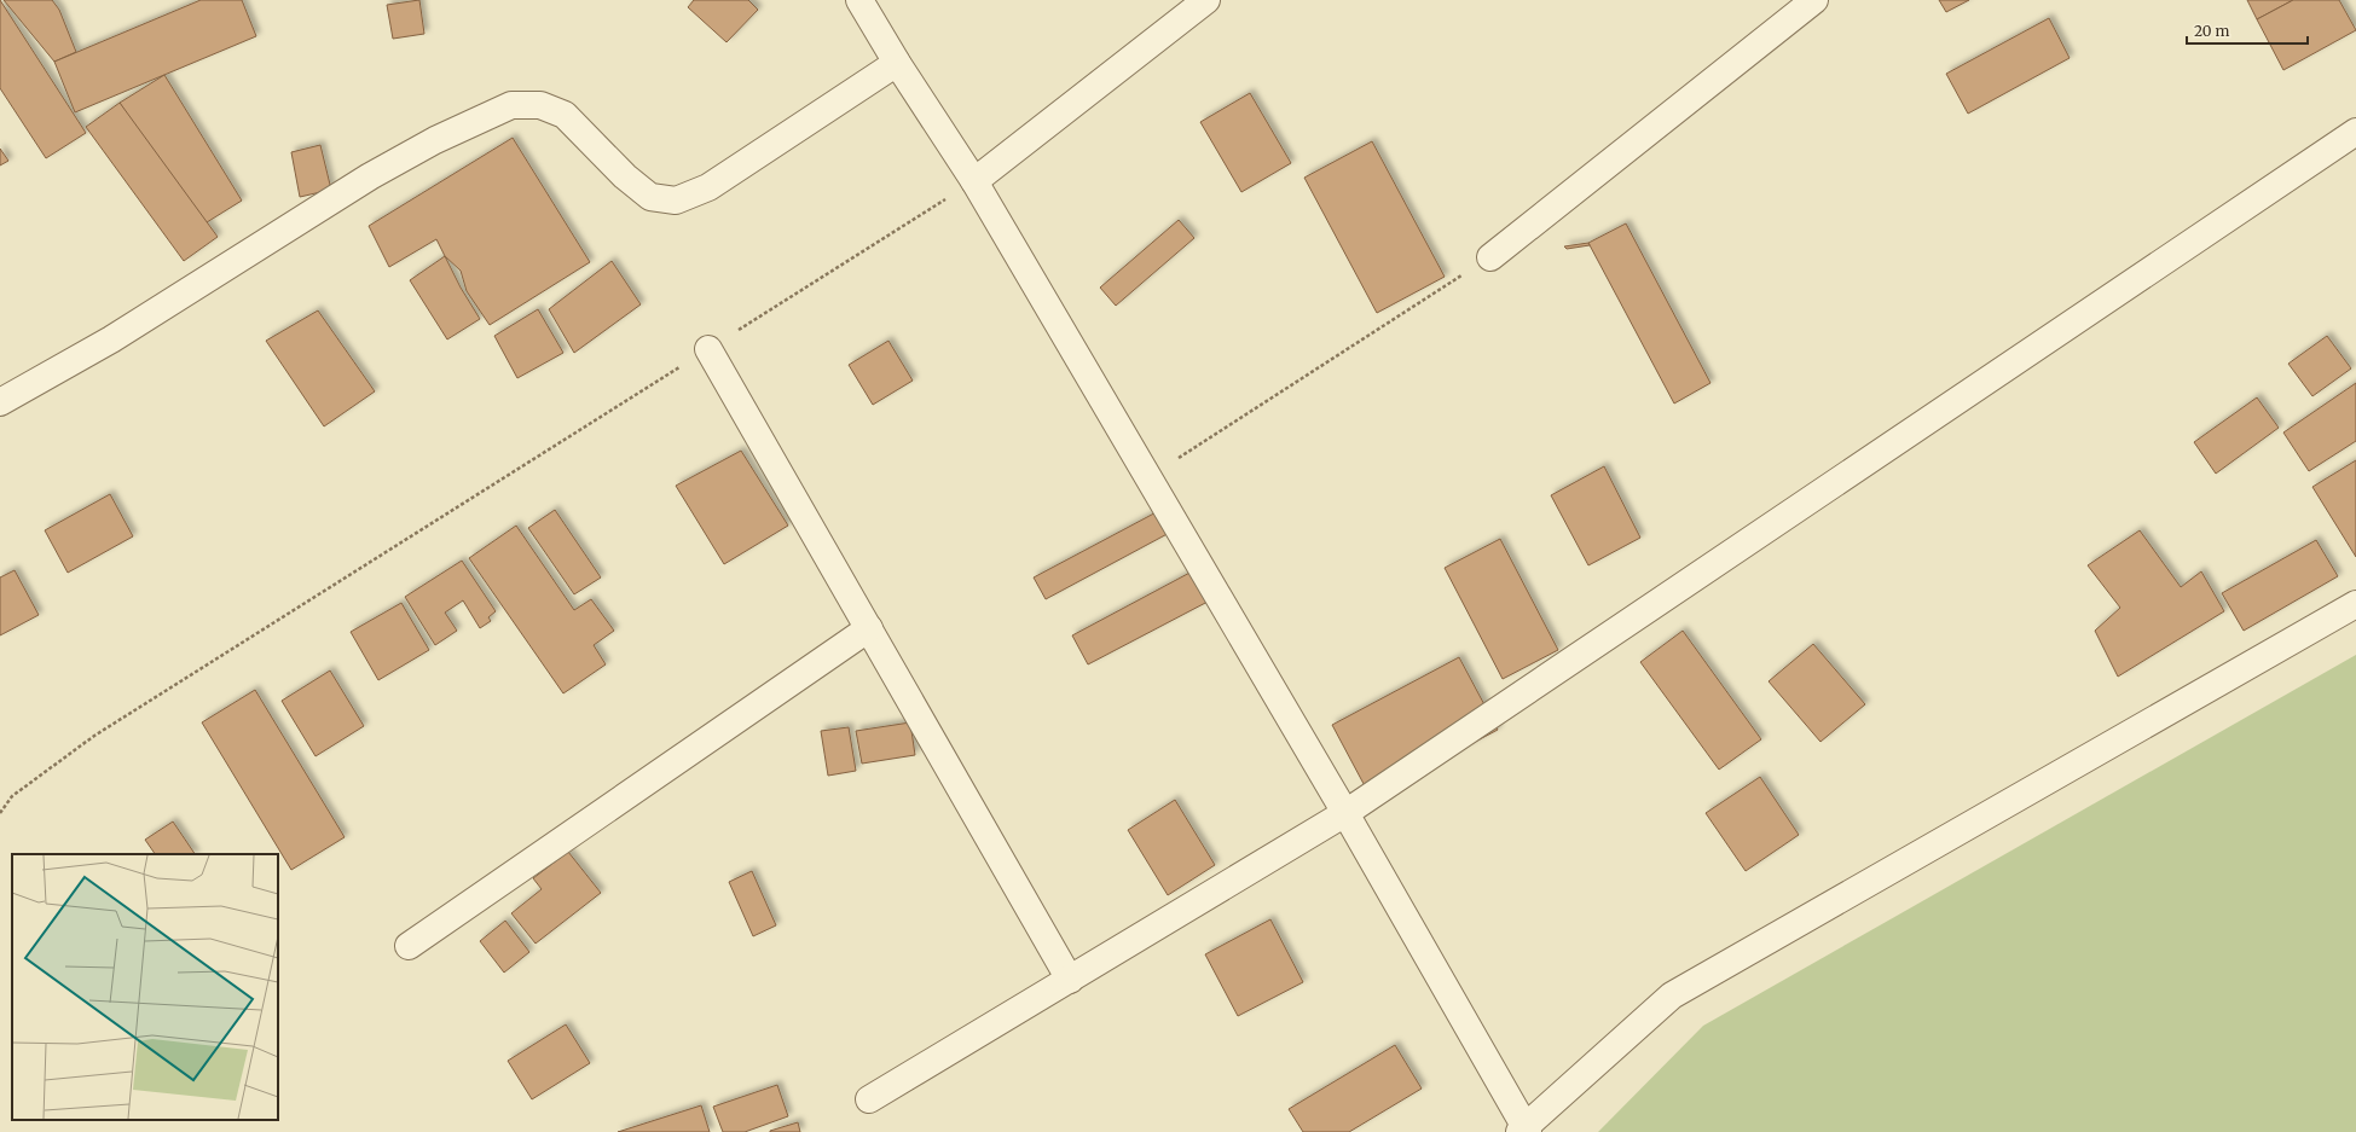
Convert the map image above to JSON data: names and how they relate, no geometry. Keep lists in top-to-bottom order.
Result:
{
  "scale_bar": "20 m"
}
